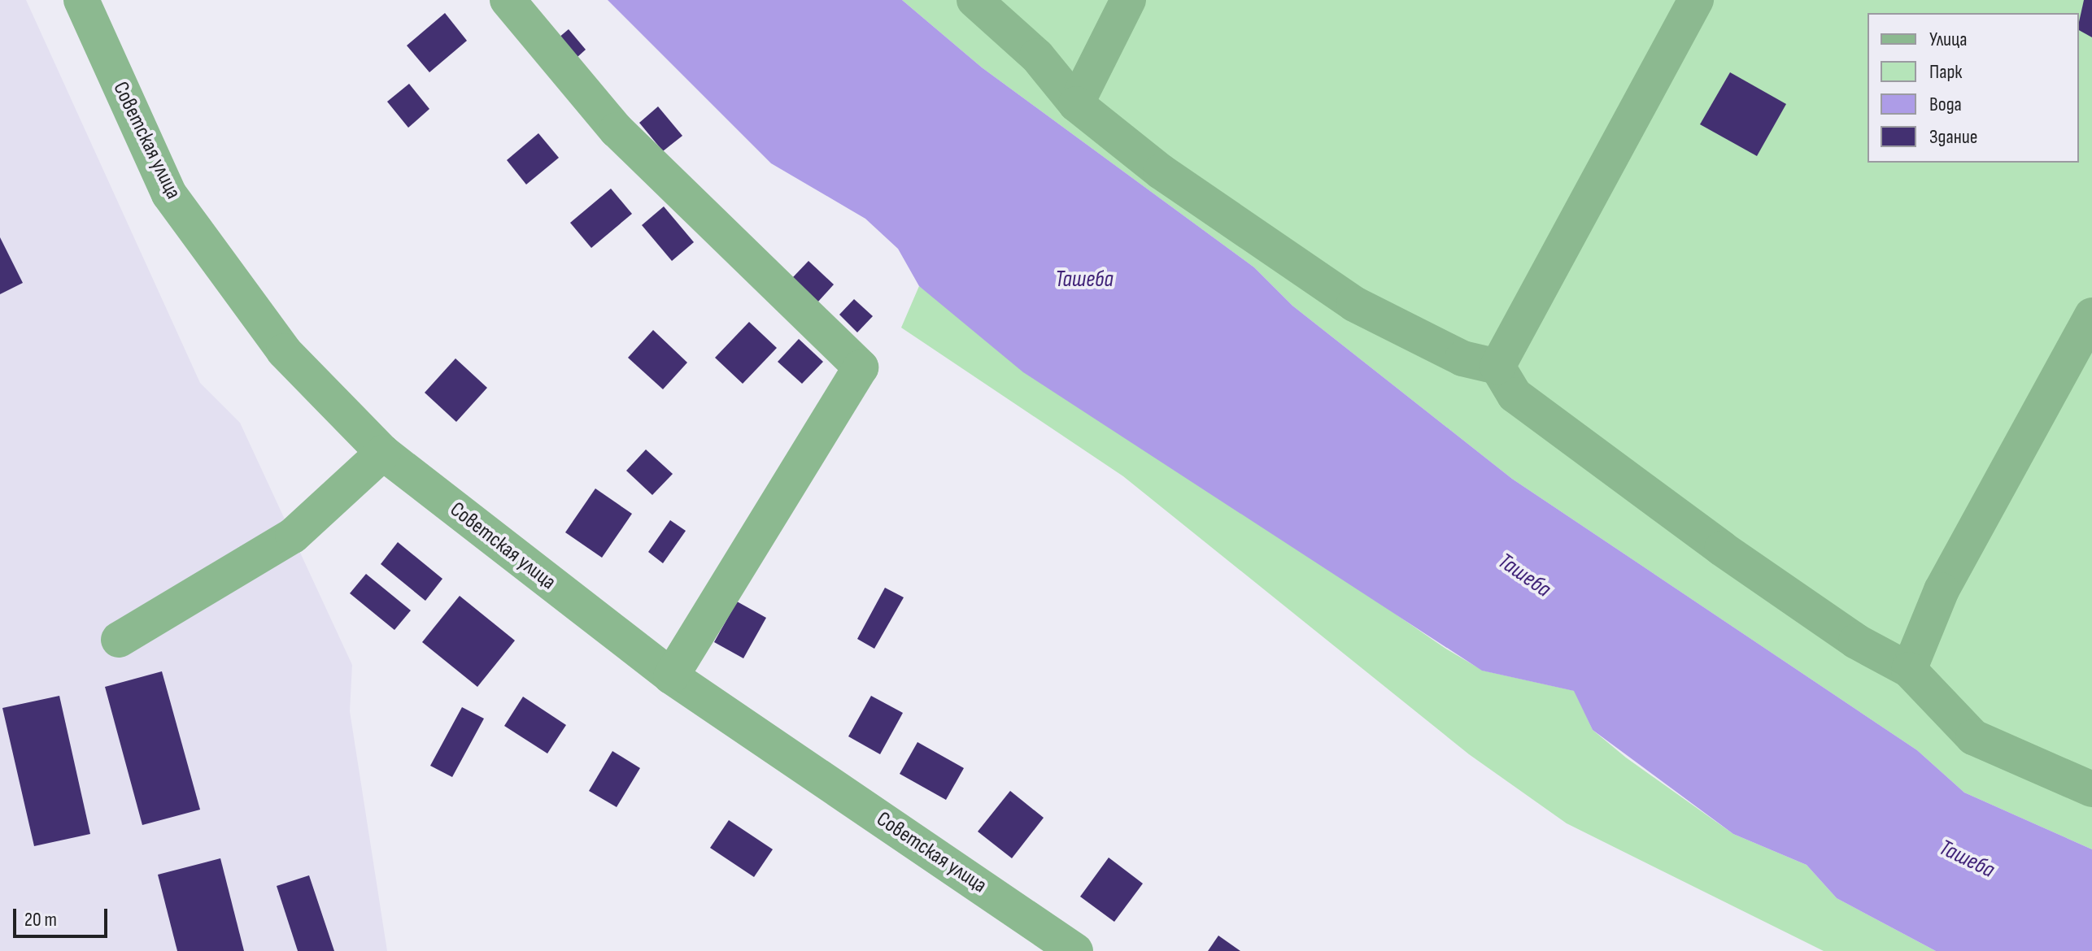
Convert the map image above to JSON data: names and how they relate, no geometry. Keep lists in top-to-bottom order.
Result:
{
  "streets": {
    "street": ["Советская улица"]
  },
  "water": ["Ташеба"],
  "legend": [
    "Улица",
    "Парк",
    "Вода",
    "Здание"
  ],
  "scale_bar": "20 m"
}
